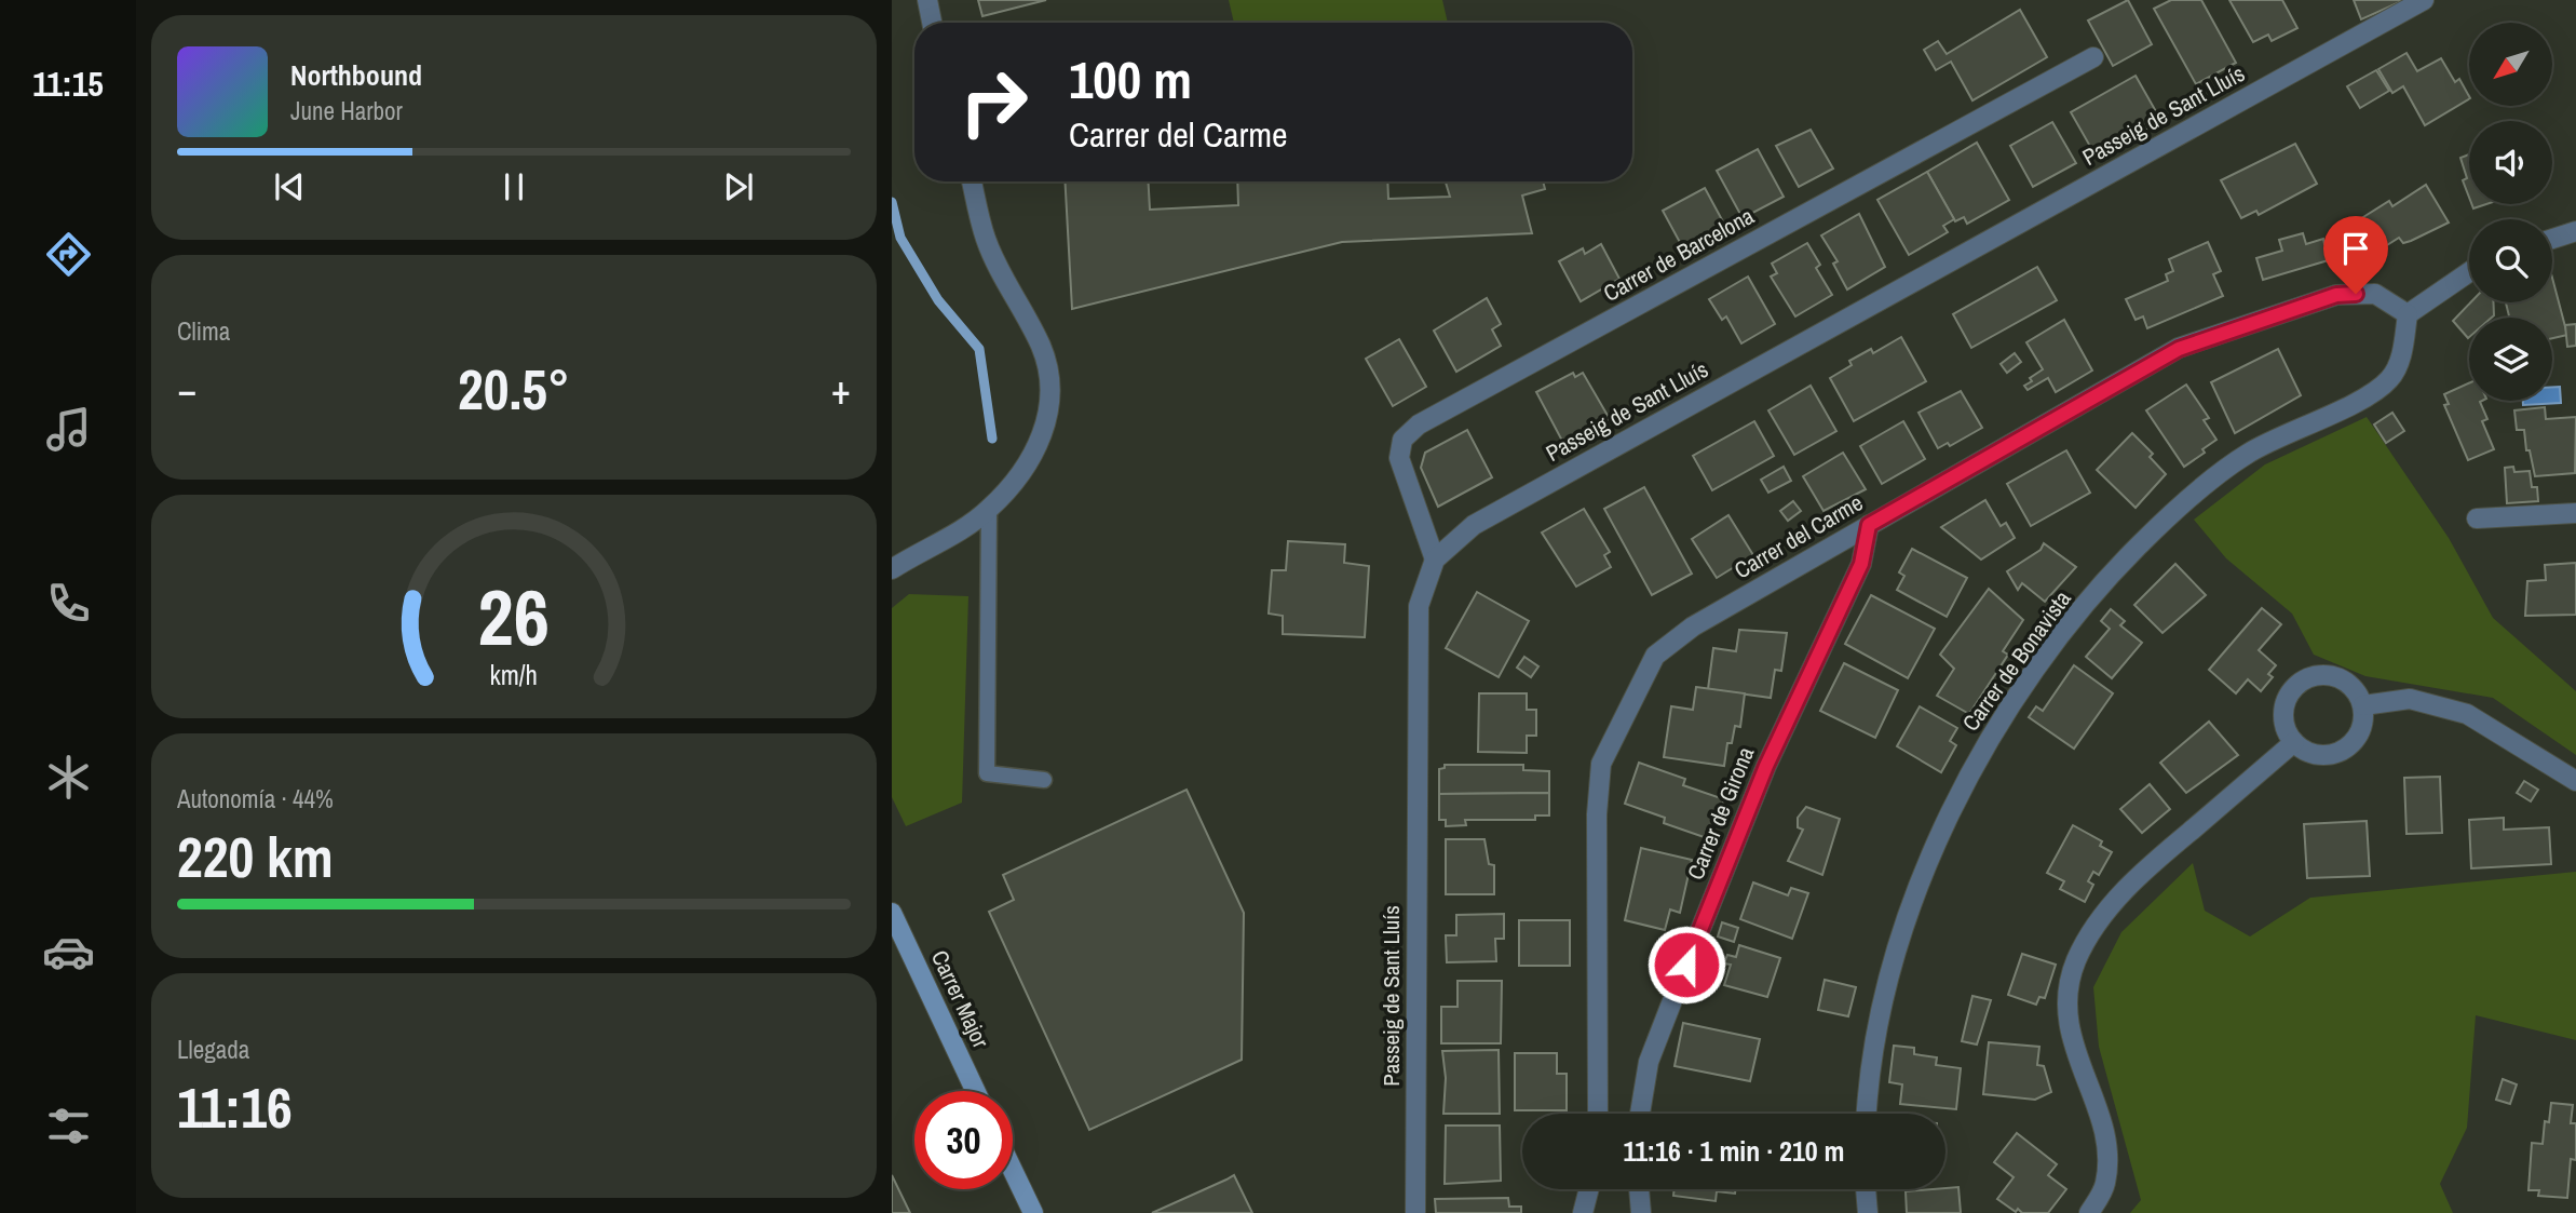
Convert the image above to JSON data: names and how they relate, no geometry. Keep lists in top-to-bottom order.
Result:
{
  "streets": {
    "street": [
      "Passeig de Sant Lluís",
      "Carrer de Barcelona",
      "Carrer del Carme",
      "Carrer de Bonavista",
      "Carrer de Girona",
      "Carrer Major"
    ]
  },
  "crossings": [
    ["Passeig de Sant Lluís", "Carrer de Barcelona"],
    ["Carrer del Carme", "Carrer de Bonavista"],
    ["Carrer del Carme", "Carrer de Girona"]
  ],
  "north": "bottom left",
  "page": {
    "tabs": "11:15",
    "turn": ["100 m", "Carrer del Carme"],
    "song": ["Northbound", "June Harbor"],
    "tile": [
      "Clima",
      ["Autonomía · 44%", "220 km"],
      ["Llegada", "11:16"]
    ],
    "heat": ["−", "20.5°", "+"],
    "limit": "30",
    "trip": "11:16 · 1 min · 210 m",
    "gauge": ["26", "km/h"]
  }
}
